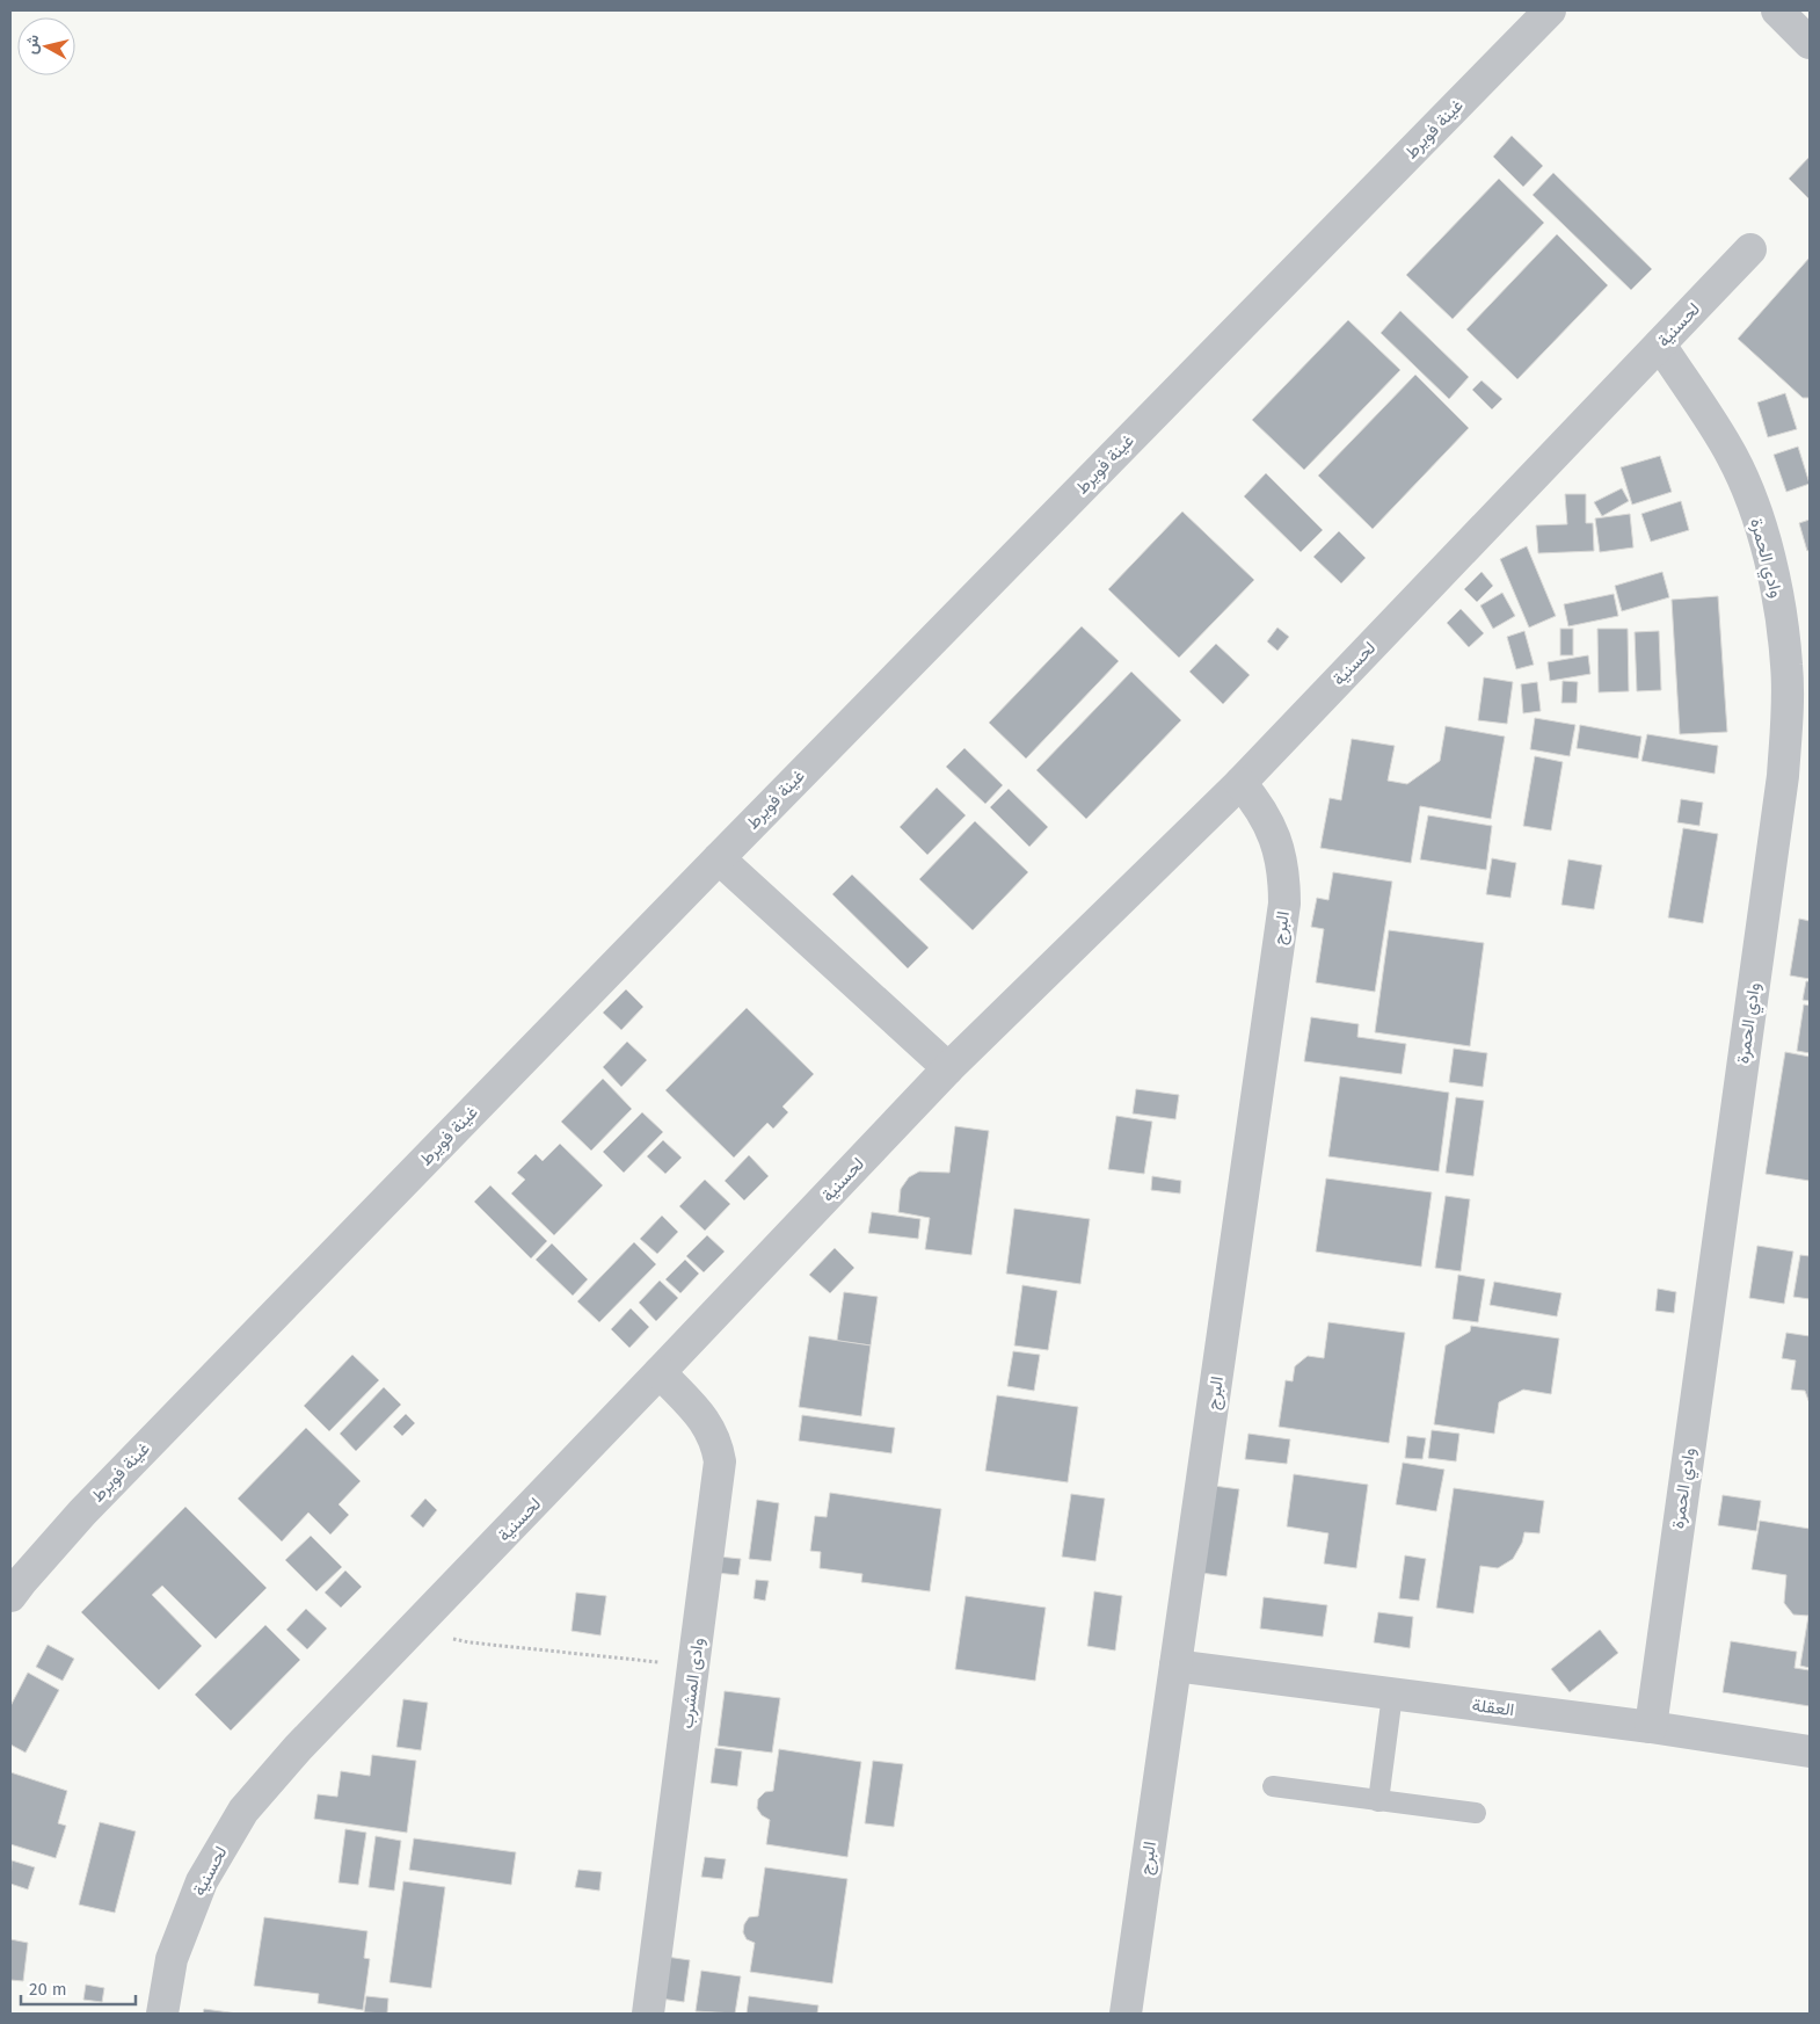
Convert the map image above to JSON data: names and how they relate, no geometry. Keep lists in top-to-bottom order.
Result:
{
  "streets": {
    "street": [
      "غينة فويرط",
      "لحسنية",
      "وادي الحمرة",
      "البرج",
      "وادى المشرب",
      "العقلة"
    ]
  },
  "crossings": [
    ["لحسنية", "وادي الحمرة"],
    ["لحسنية", "البرج"],
    ["لحسنية", "وادى المشرب"],
    ["وادي الحمرة", "العقلة"],
    ["البرج", "العقلة"]
  ],
  "scale_bar": "20 m",
  "north": "left"
}
